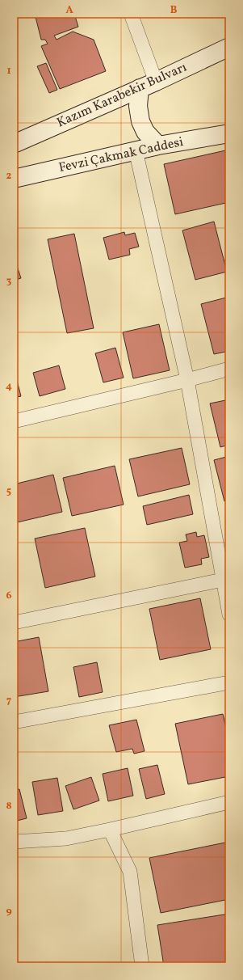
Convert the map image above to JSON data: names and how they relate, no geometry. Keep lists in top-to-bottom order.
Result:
{
  "streets": {
    "main road": ["Kazım Karabekir Bulvarı", "Fevzi Çakmak Caddesi"]
  },
  "grid": {
    "columns": ["A", "B"],
    "rows": [
      "1",
      "2",
      "3",
      "4",
      "5",
      "6",
      "7",
      "8",
      "9"
    ]
  }
}
